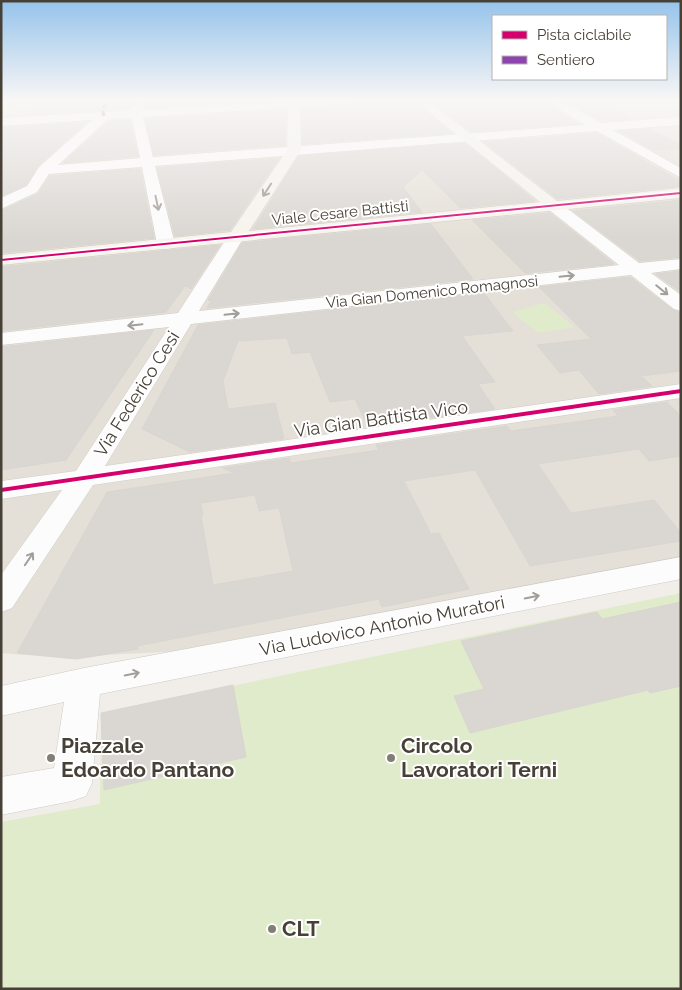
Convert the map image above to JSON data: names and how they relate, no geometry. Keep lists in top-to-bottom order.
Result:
{
  "streets": {
    "street": [
      "Viale Cesare Battisti",
      "Via Gian Domenico Romagnosi",
      "Via Federico Cesi",
      "Via Gian Battista Vico",
      "Via Ludovico Antonio Muratori"
    ]
  },
  "crossings": [
    ["Viale Cesare Battisti", "Via Federico Cesi"],
    ["Via Gian Domenico Romagnosi", "Via Federico Cesi"],
    ["Via Federico Cesi", "Via Gian Battista Vico"]
  ],
  "one_way": ["Via Ludovico Antonio Muratori"],
  "places": ["Piazzale Edoardo Pantano", "Circolo Lavoratori Terni", "CLT"],
  "legend": ["Pista ciclabile", "Sentiero"]
}
